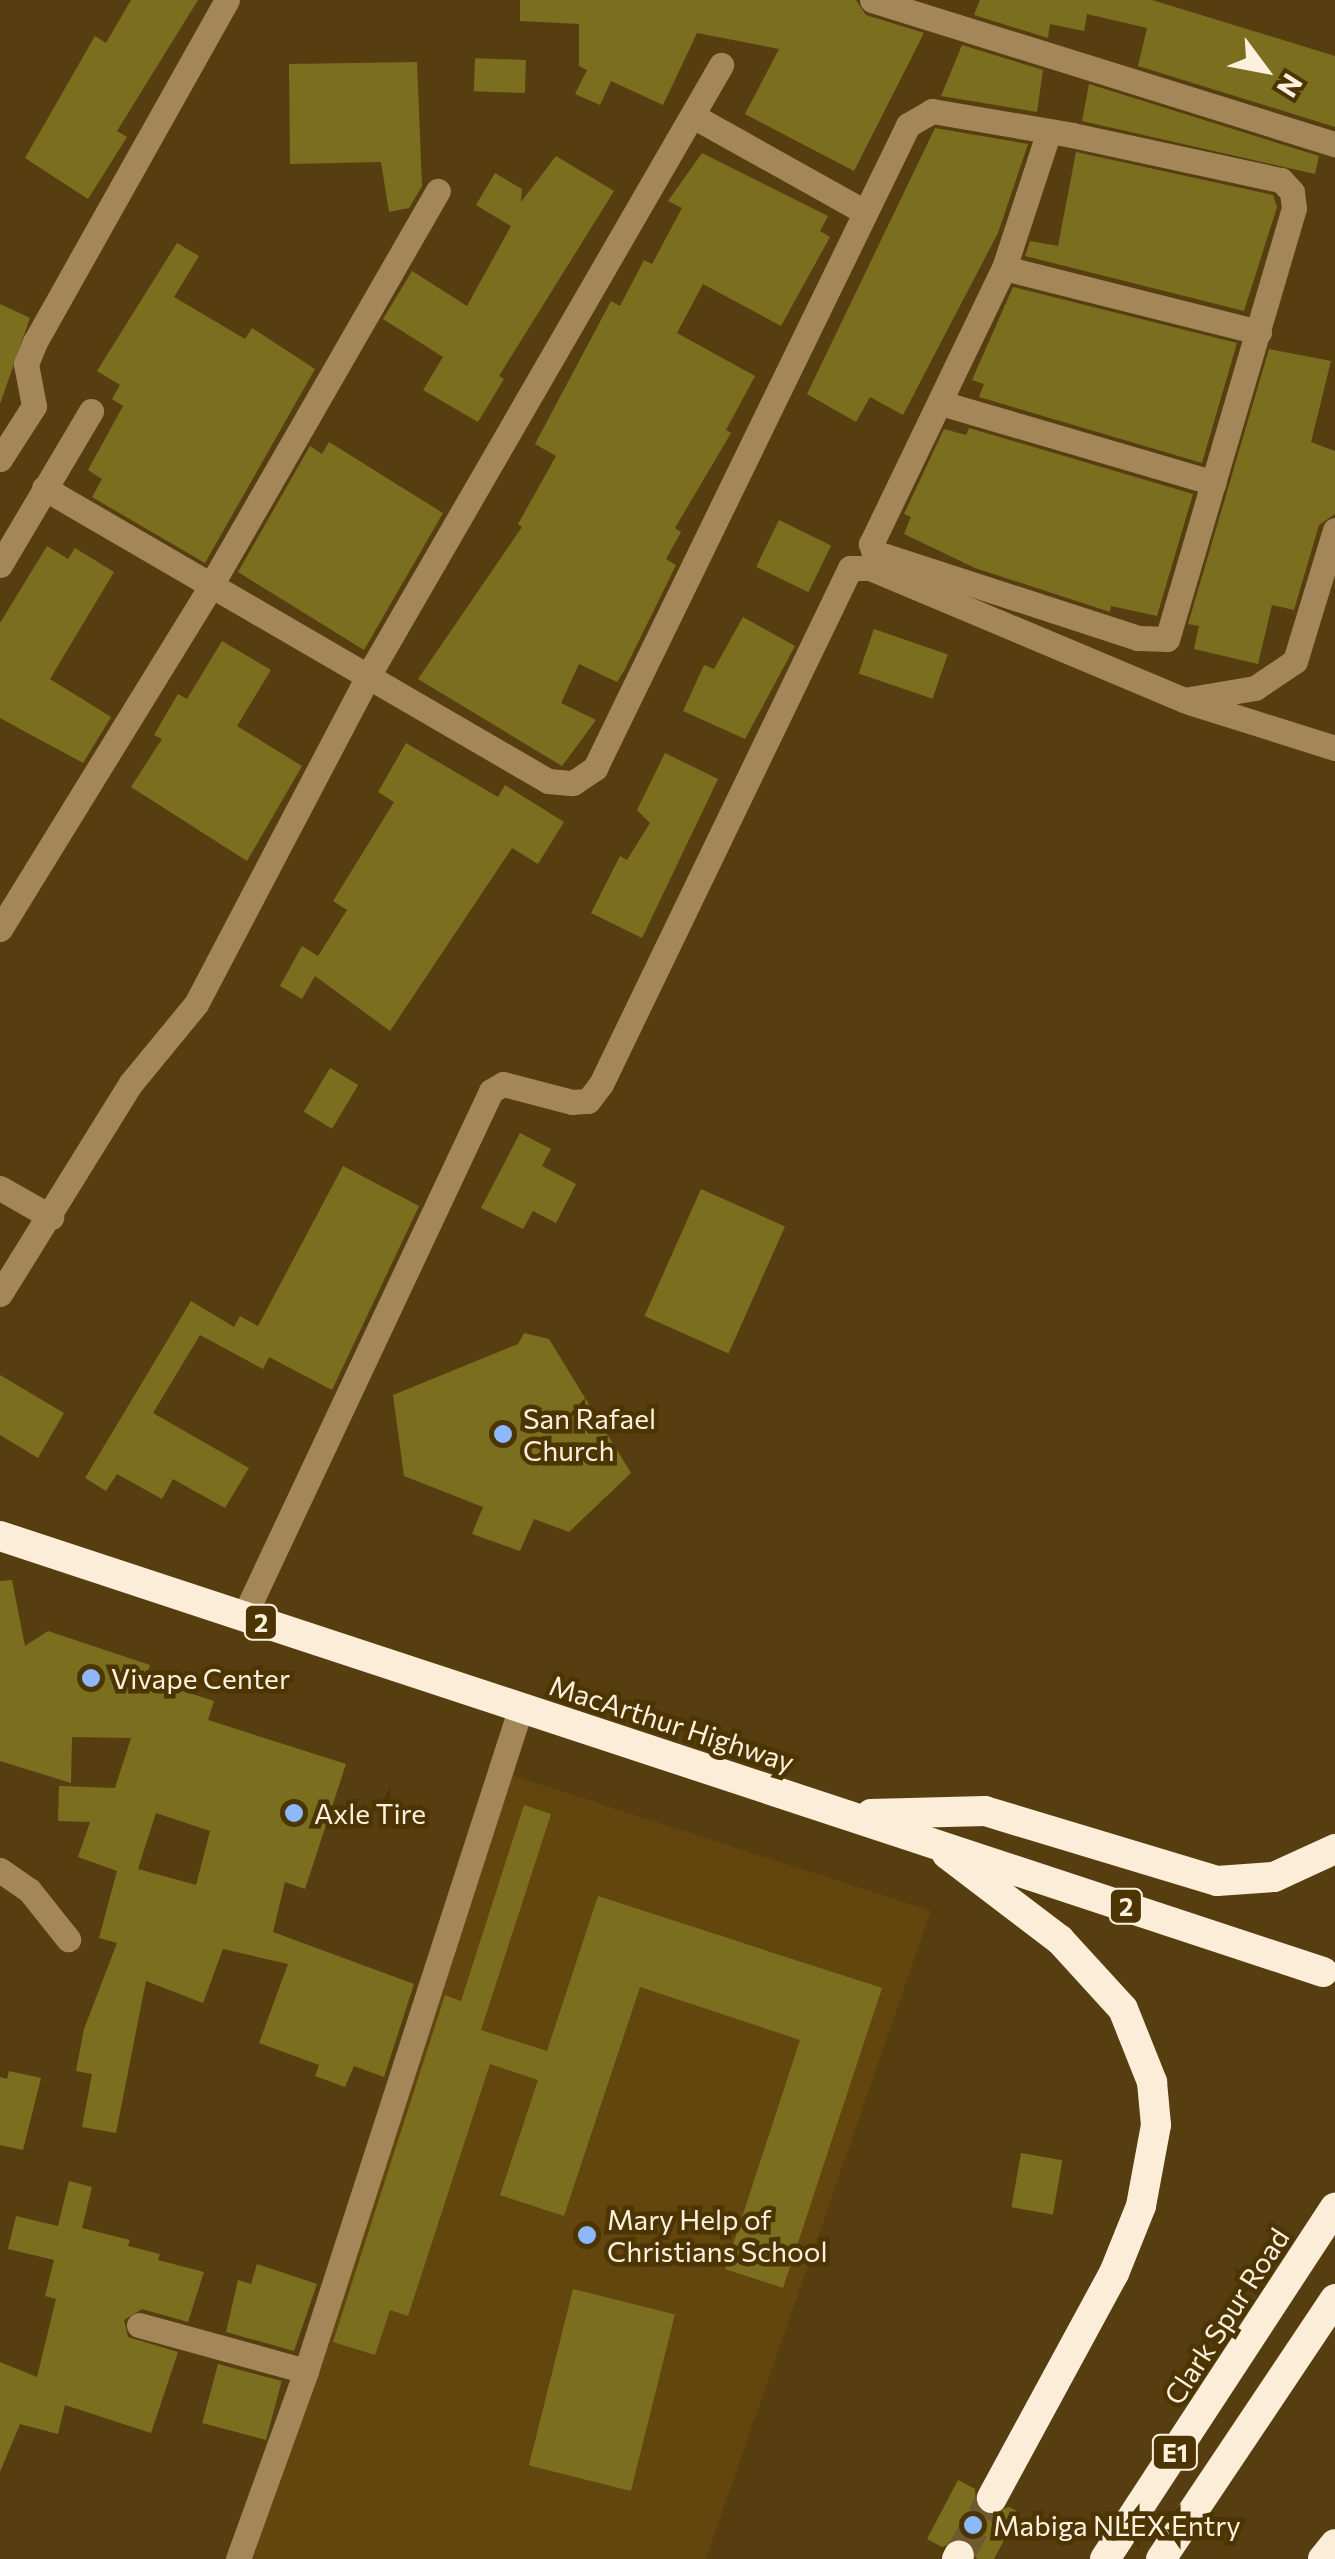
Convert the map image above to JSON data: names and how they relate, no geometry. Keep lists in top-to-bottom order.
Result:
{
  "streets": {
    "highway": [
      "2",
      "MacArthur Highway",
      "Clark Spur Road",
      "E1"
    ]
  },
  "places": [
    "San Rafael Church",
    "Vivape Center",
    "Axle Tire",
    "Mary Help of Christians School",
    "Mabiga NLEX Entry"
  ],
  "north": "bottom right"
}
